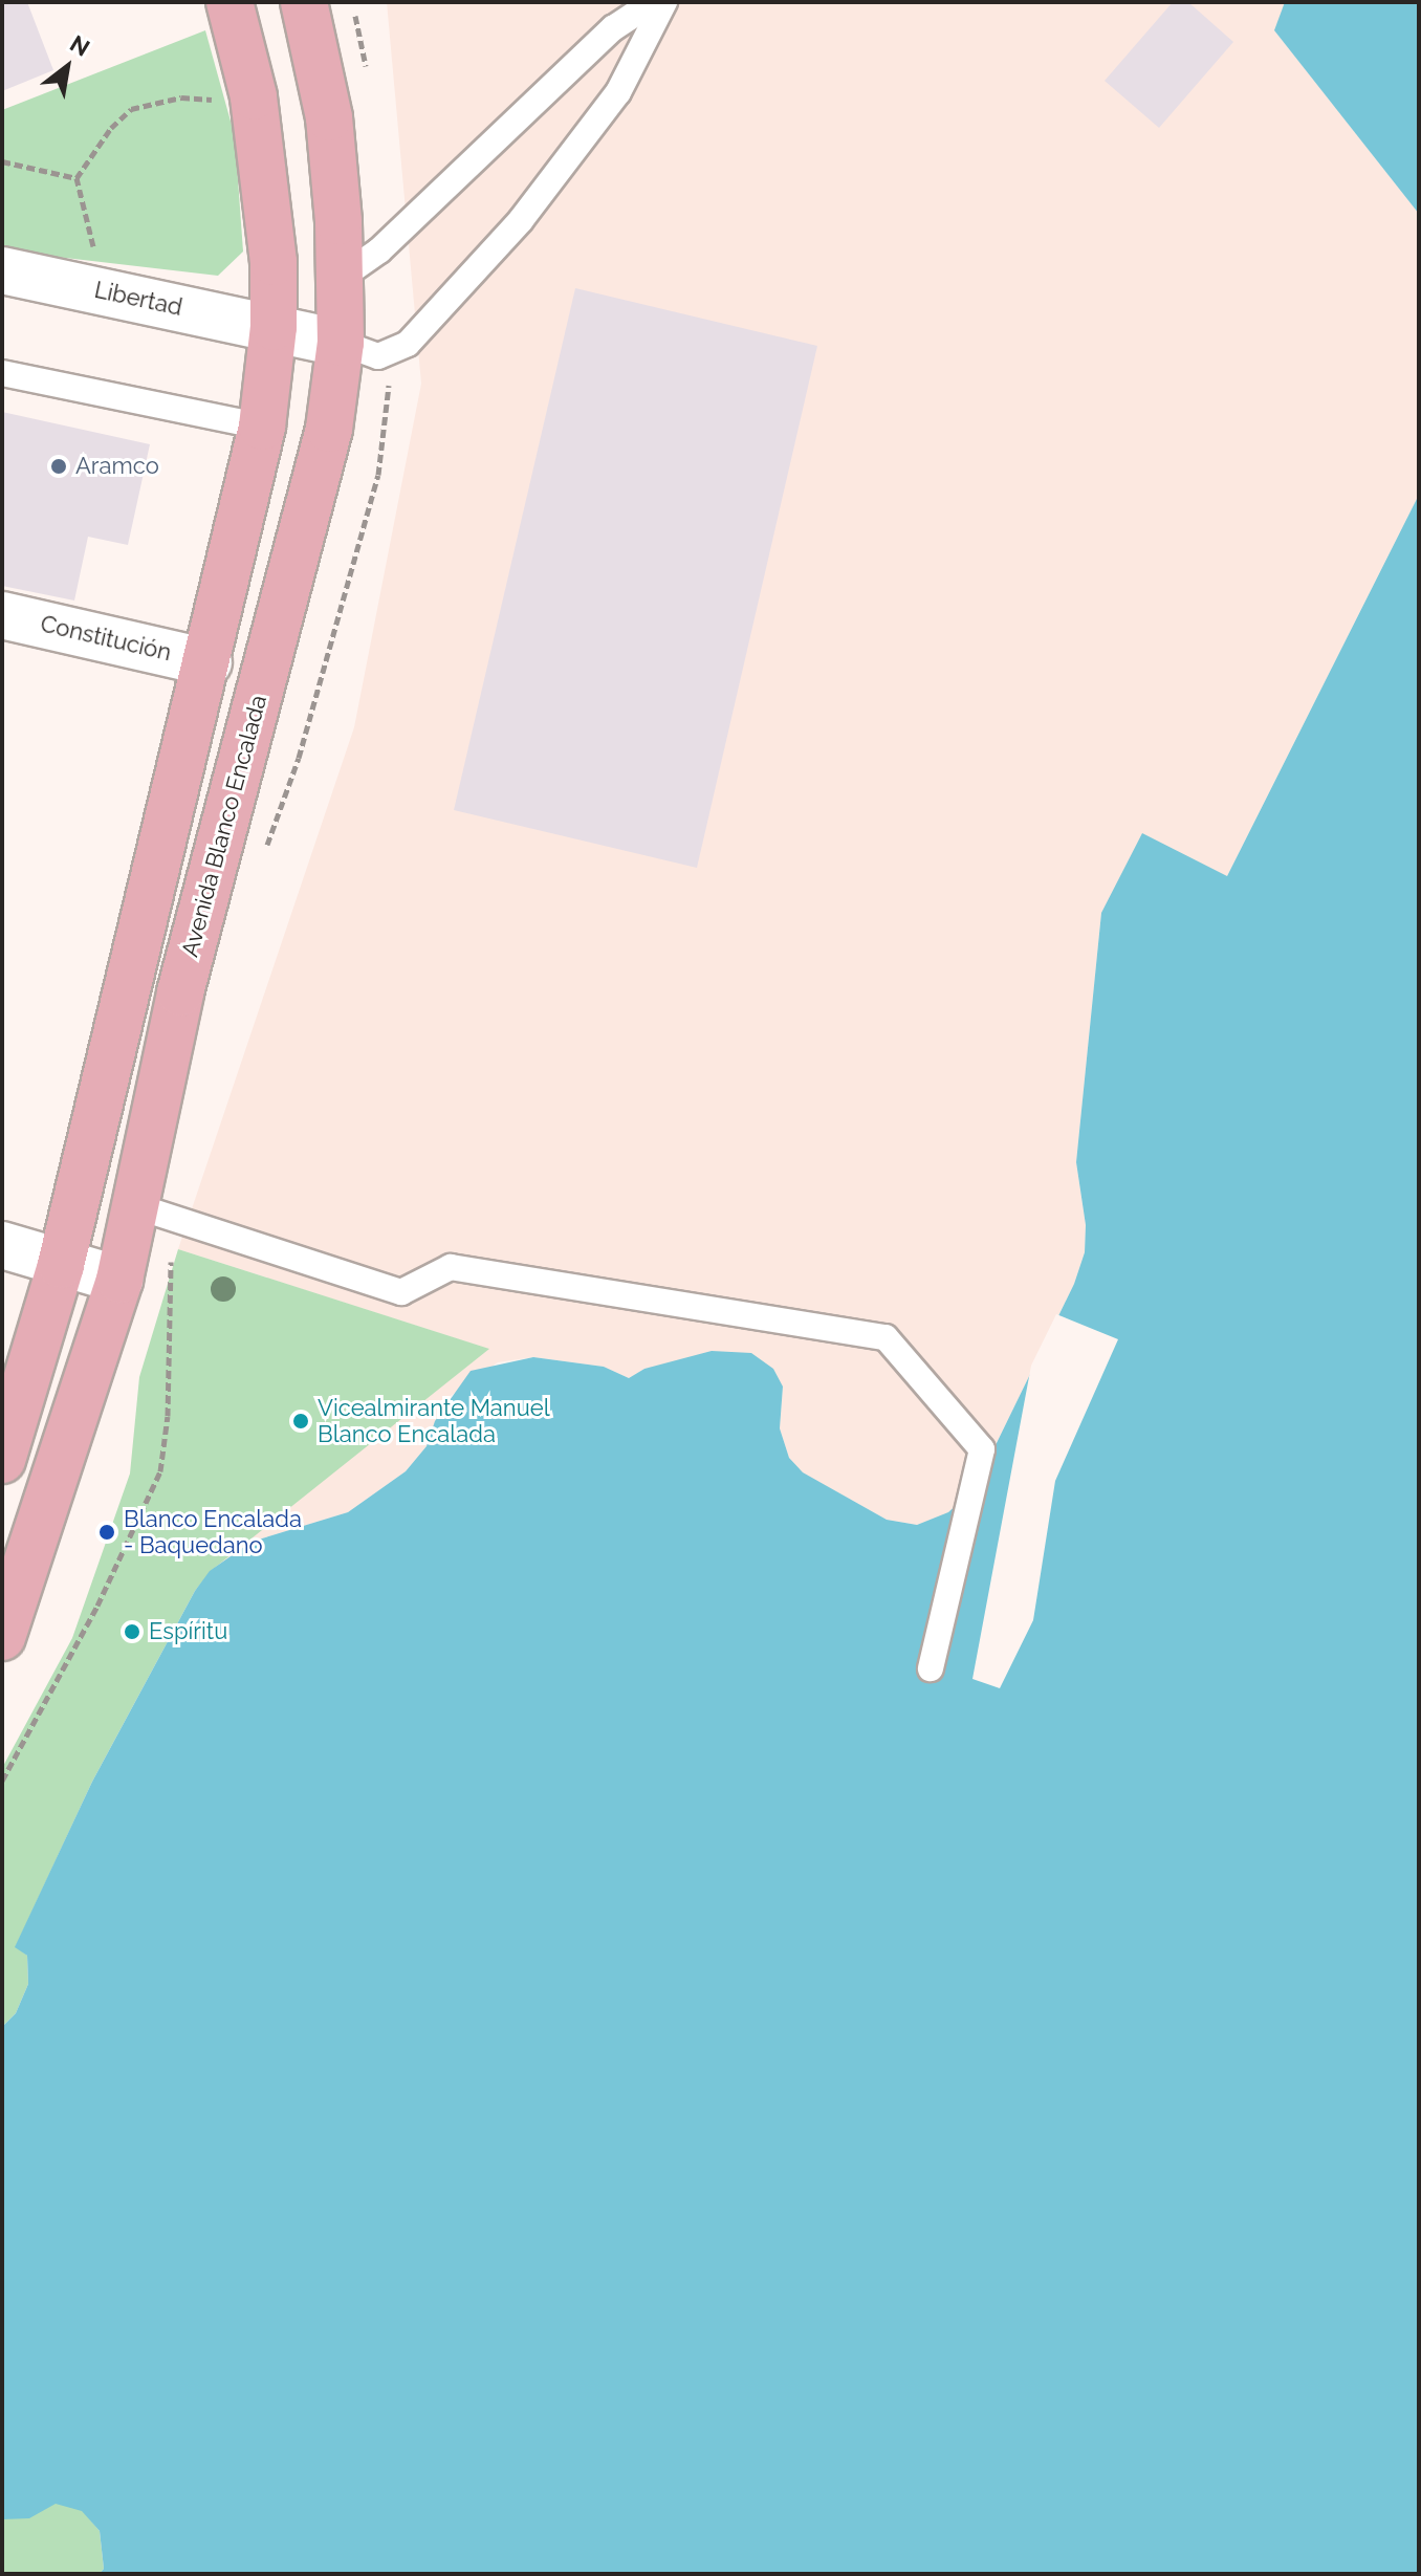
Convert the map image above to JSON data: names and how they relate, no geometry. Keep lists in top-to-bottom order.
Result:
{
  "streets": {
    "main road": ["Avenida Blanco Encalada"],
    "street": ["Libertad", "Constitución"]
  },
  "crossings": [
    ["Libertad", "Avenida Blanco Encalada"]
  ],
  "places": [
    "Aramco",
    "Vicealmirante Manuel Blanco Encalada",
    "Blanco Encalada - Baquedano",
    "Espíritu"
  ],
  "north": "top right"
}
